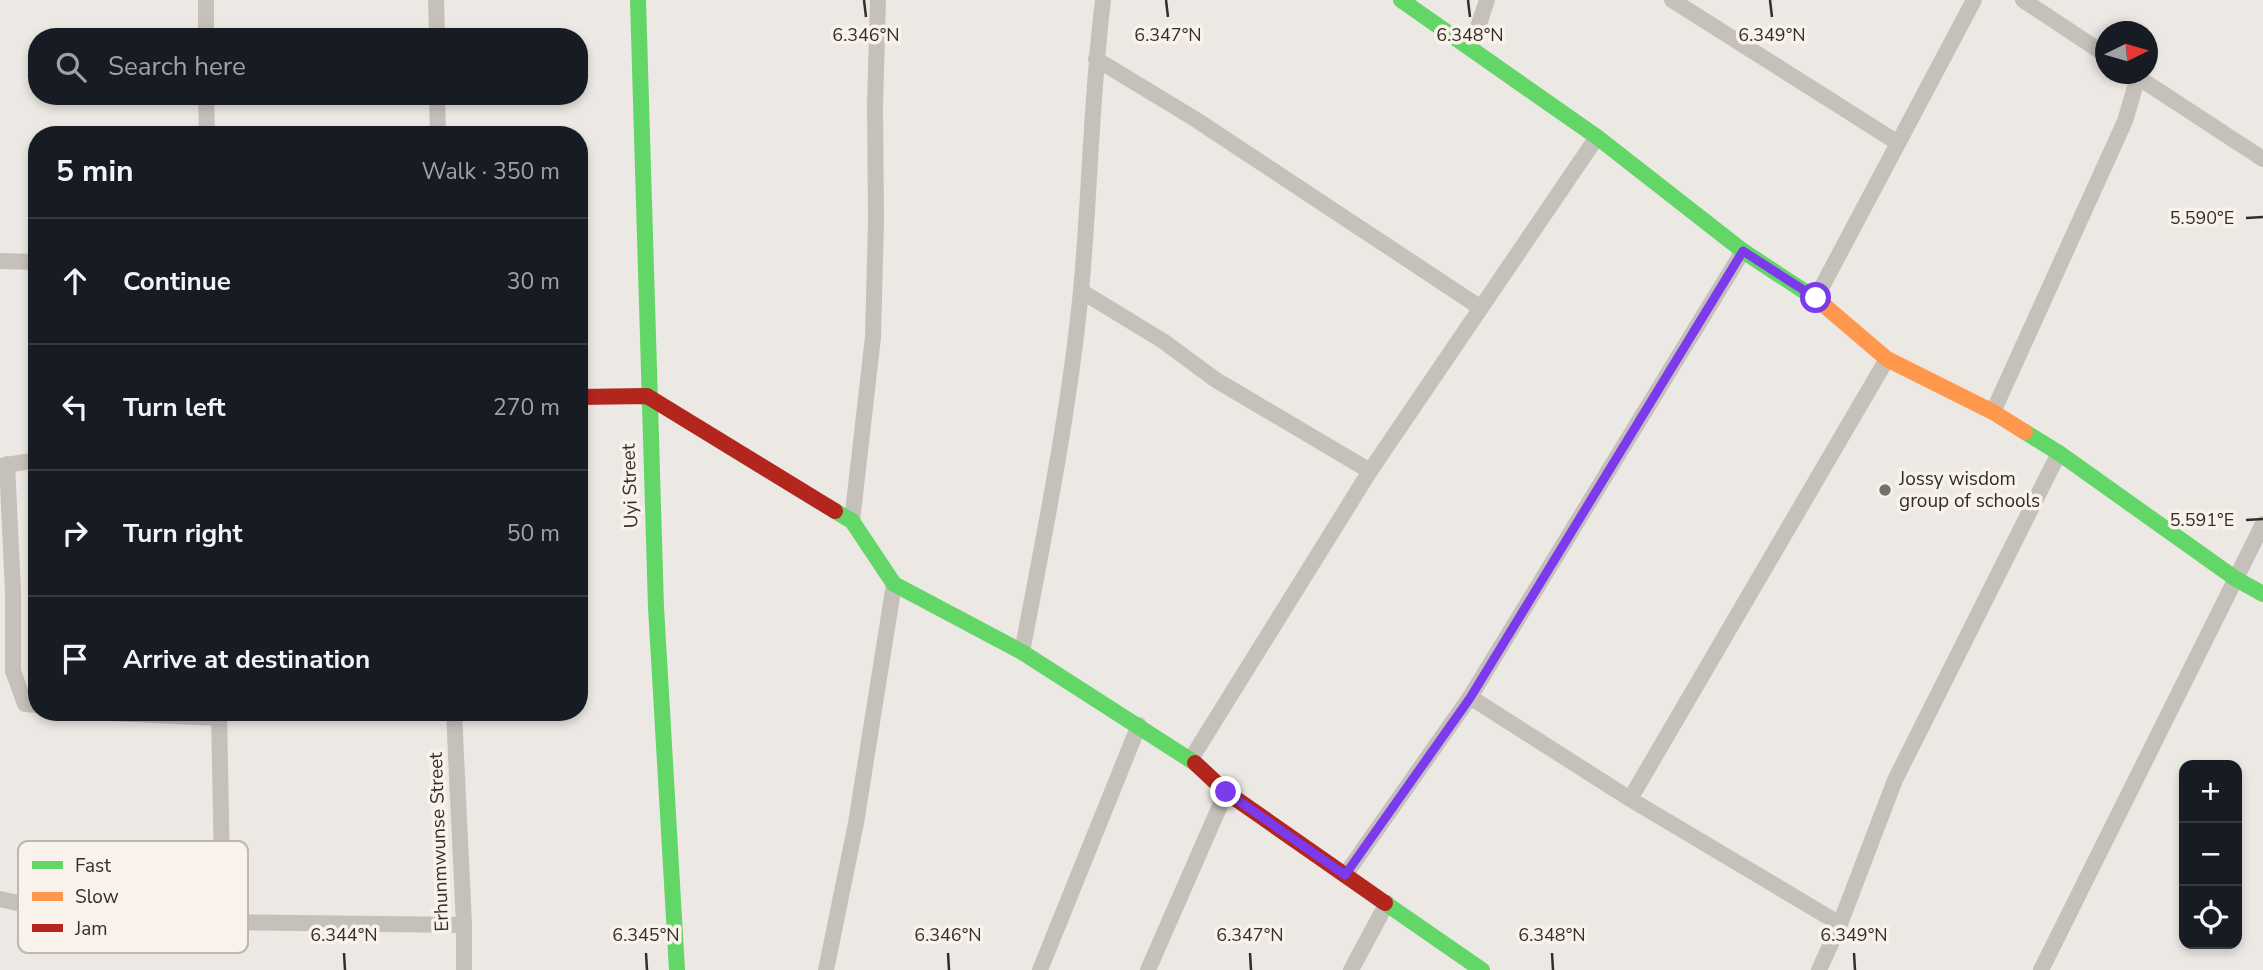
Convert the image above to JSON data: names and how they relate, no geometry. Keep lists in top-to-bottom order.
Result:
{
  "streets": {
    "street": ["Uyi Street", "Erhunmwunse Street"]
  },
  "places": ["Jossy wisdom group of schools"],
  "legend": ["Fast", "Slow", "Jam"],
  "north": "right",
  "page": {
    "search": "Search here",
    "heading": ["5 min", "Walk · 350 m"],
    "list": [
      ["Continue", "30 m"],
      ["Turn left", "270 m"],
      ["Turn right", "50 m"],
      "Arrive at destination"
    ],
    "map_buttons": ["+", "−"]
  },
  "coordinates": [
    "6.346°N",
    "6.347°N",
    "6.348°N",
    "6.349°N",
    "5.590°E",
    "5.591°E",
    "6.344°N",
    "6.345°N"
  ]
}
